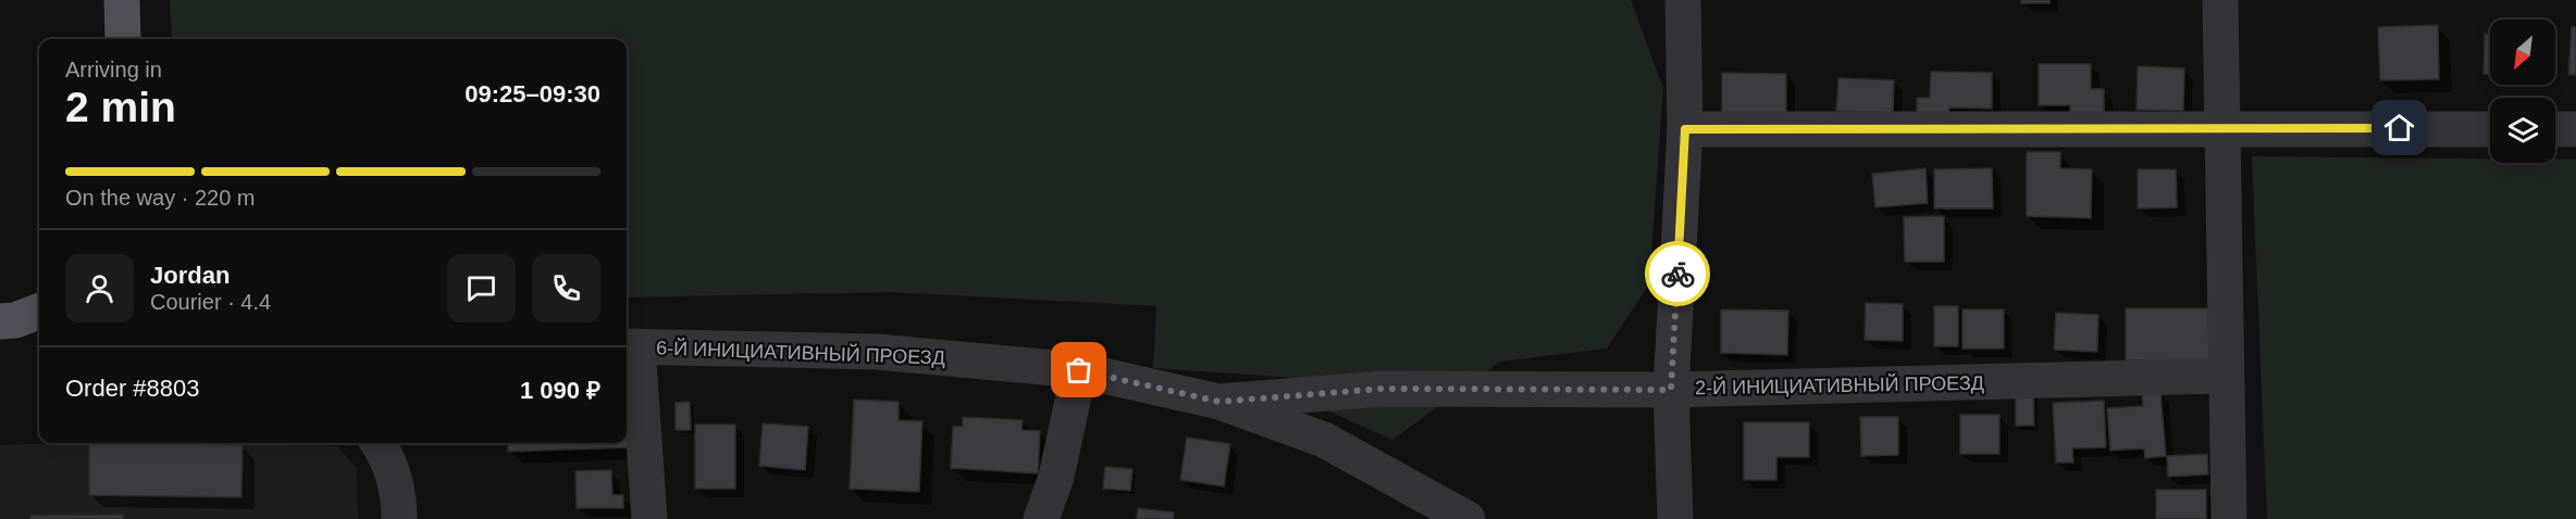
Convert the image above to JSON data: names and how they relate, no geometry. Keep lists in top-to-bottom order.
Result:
{
  "streets": {
    "street": ["6-Й ИНИЦИАТИВНЫЙ ПРОЕЗД", "2-Й ИНИЦИАТИВНЫЙ ПРОЕЗД"]
  },
  "crossings": [
    ["6-Й ИНИЦИАТИВНЫЙ ПРОЕЗД", "2-Й ИНИЦИАТИВНЫЙ ПРОЕЗД"]
  ],
  "north": "bottom left",
  "page": {
    "heading": ["2 min", "Arriving in", "09:25–09:30"],
    "panel": [
      "Jordan",
      "Courier · 4.4",
      "Order #8803",
      "1 090 ₽"
    ],
    "bar": "On the way · 220 m"
  }
}
